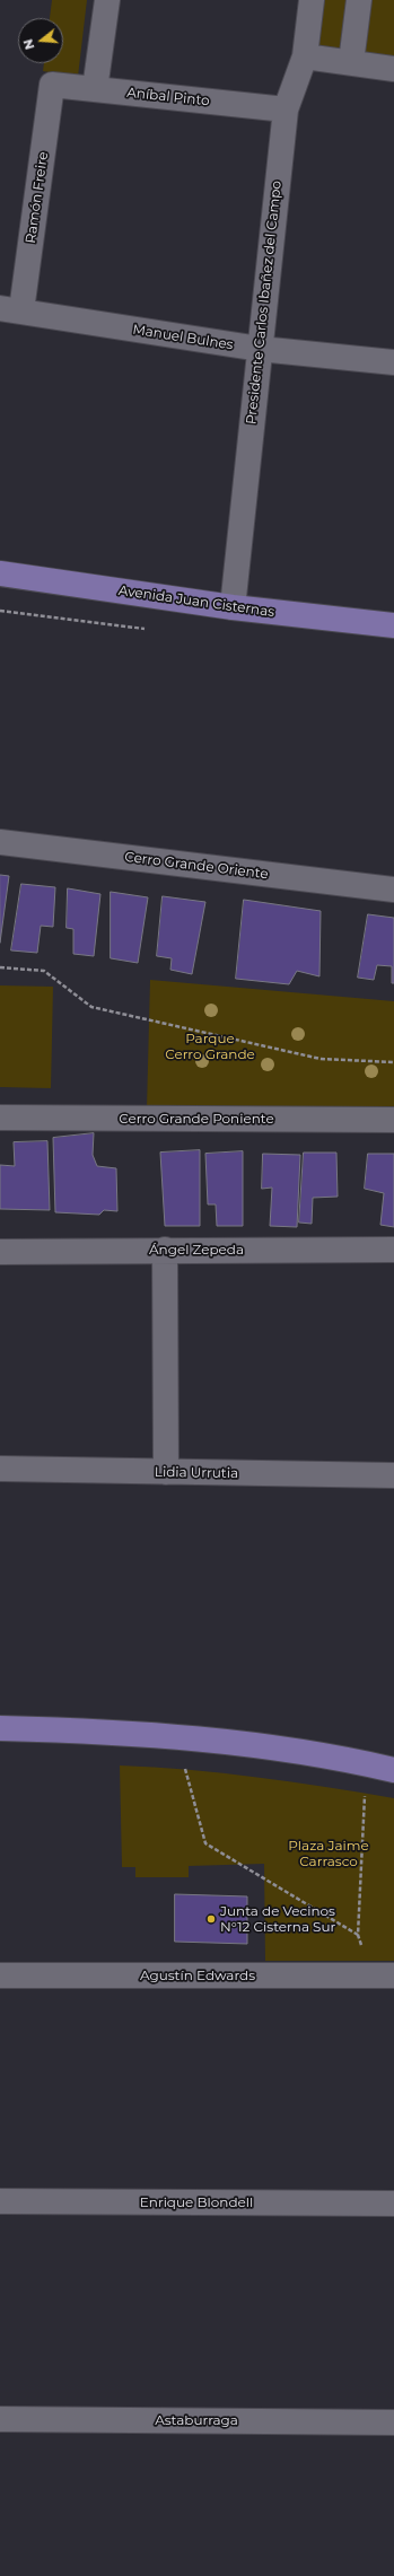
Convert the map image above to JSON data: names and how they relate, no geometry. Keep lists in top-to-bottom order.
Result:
{
  "streets": {
    "main road": ["Avenida Juan Cisternas"],
    "street": [
      "Aníbal Pinto",
      "Ramón Freire",
      "Presidente Carlos Ibañez del Campo",
      "Manuel Bulnes",
      "Cerro Grande Oriente",
      "Cerro Grande Poniente",
      "Ángel Zepeda",
      "Lidia Urrutia",
      "Agustín Edwards",
      "Enrique Blondell",
      "Astaburraga"
    ]
  },
  "crossings": [
    ["Aníbal Pinto", "Ramón Freire"],
    ["Aníbal Pinto", "Presidente Carlos Ibañez del Campo"],
    ["Ramón Freire", "Manuel Bulnes"],
    ["Presidente Carlos Ibañez del Campo", "Manuel Bulnes"],
    ["Presidente Carlos Ibañez del Campo", "Avenida Juan Cisternas"]
  ],
  "parks": ["Parque Cerro Grande", "Plaza Jaime Carrasco"],
  "places": ["Junta de Vecinos N°12 Cisterna Sur"],
  "north": "left"
}
